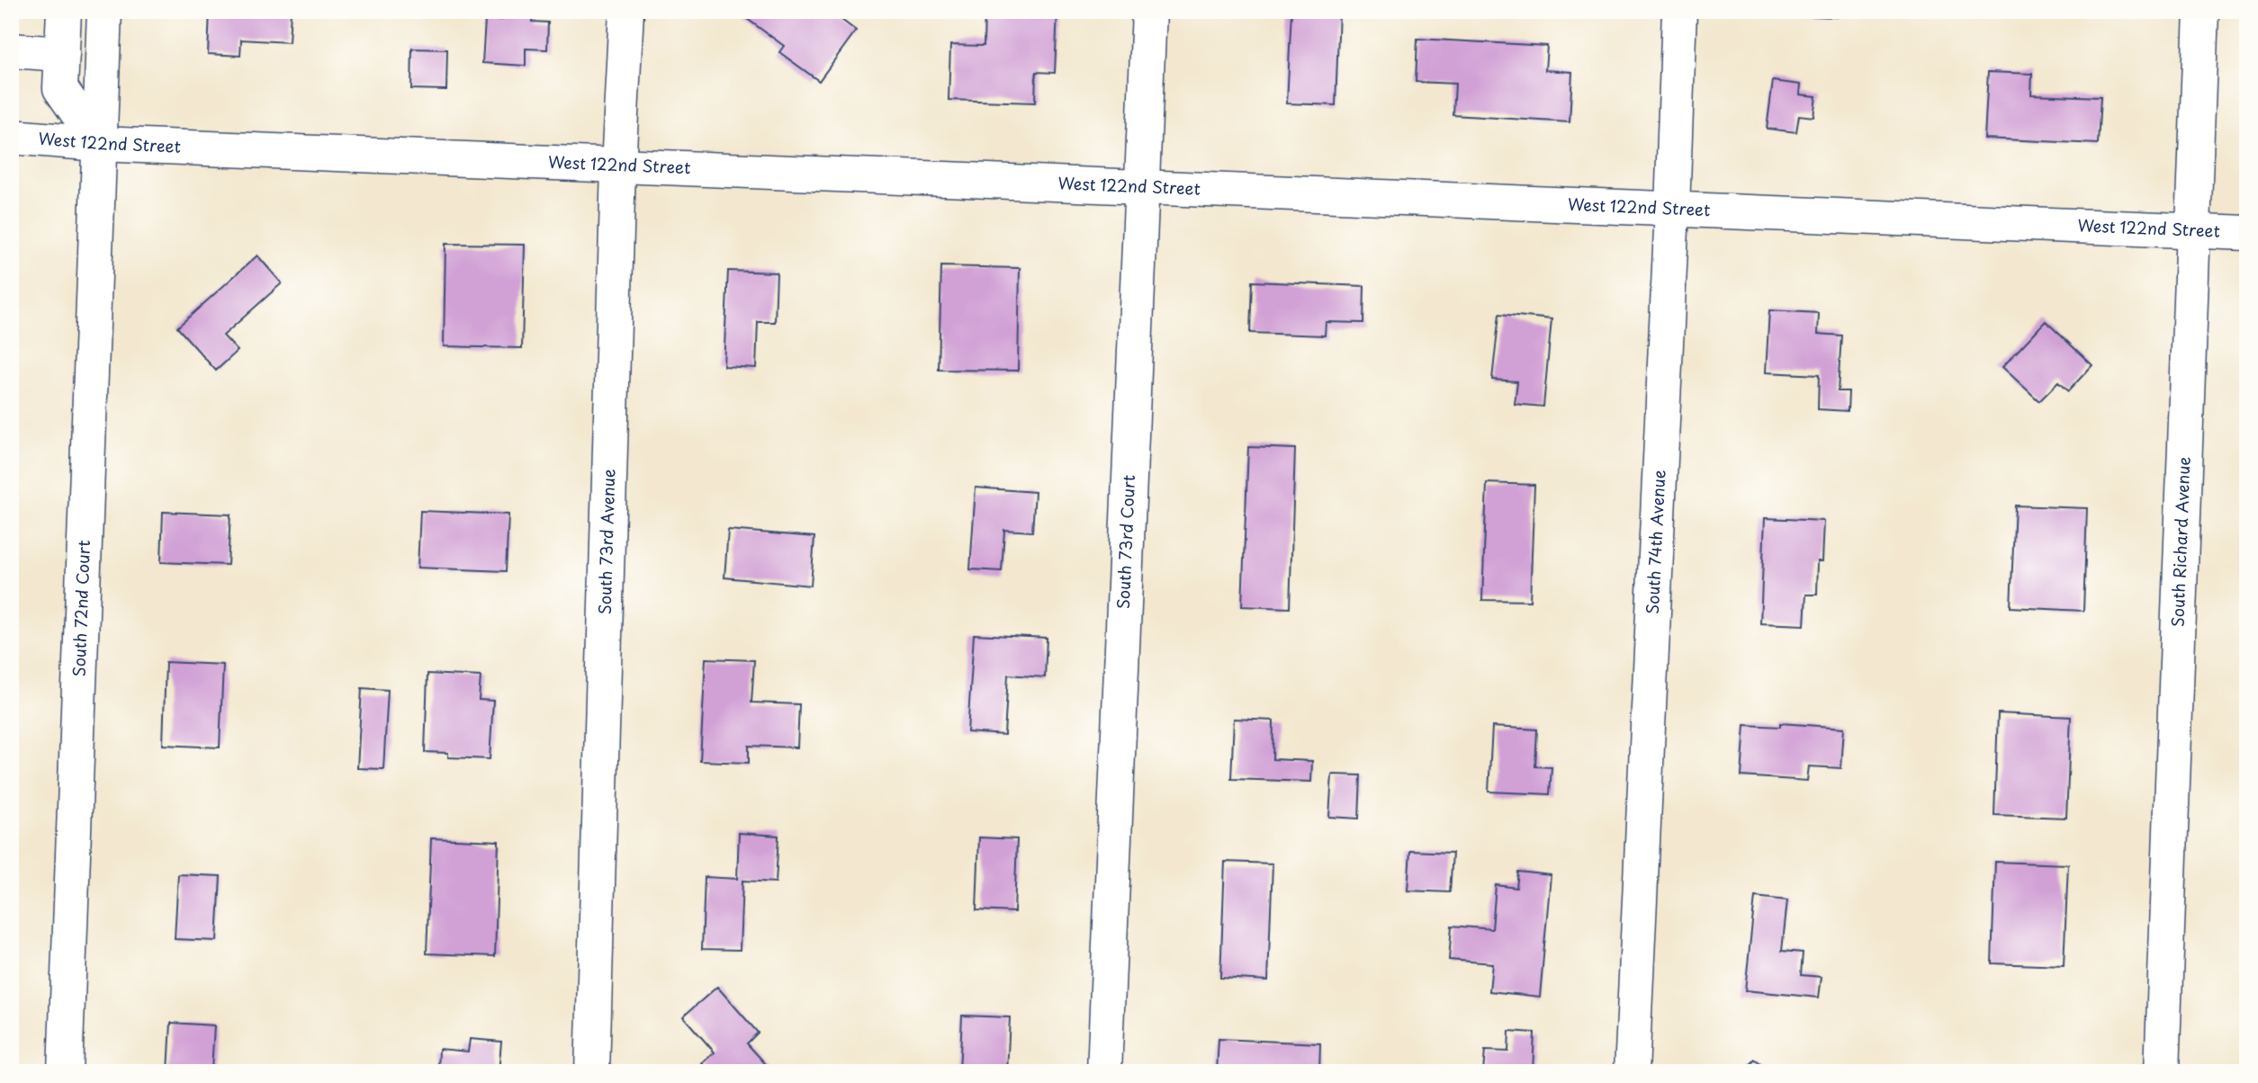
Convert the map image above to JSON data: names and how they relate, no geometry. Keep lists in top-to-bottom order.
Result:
{
  "streets": {
    "street": [
      "West 122nd Street",
      "South 73rd Avenue",
      "South 73rd Court",
      "South 74th Avenue",
      "South Richard Avenue",
      "South 72nd Court"
    ]
  },
  "crossings": [
    ["West 122nd Street", "South 73rd Avenue"],
    ["West 122nd Street", "South 73rd Court"],
    ["West 122nd Street", "South 74th Avenue"],
    ["West 122nd Street", "South Richard Avenue"],
    ["West 122nd Street", "South 72nd Court"]
  ]
}
